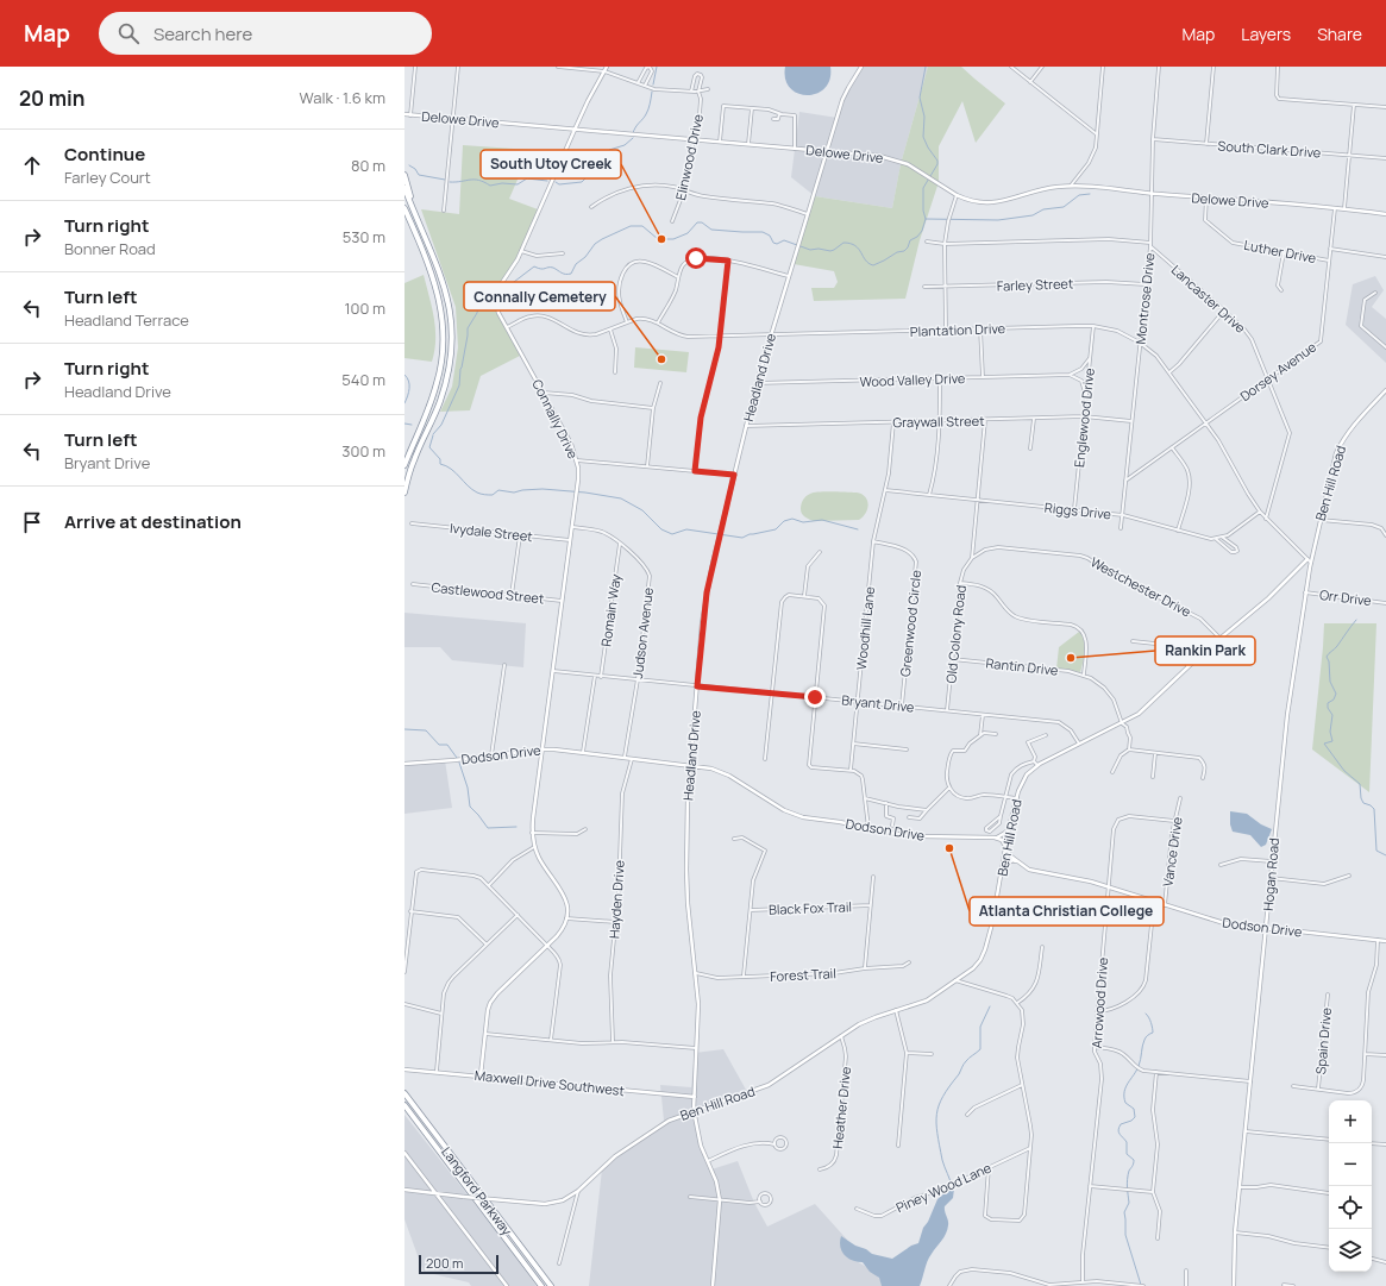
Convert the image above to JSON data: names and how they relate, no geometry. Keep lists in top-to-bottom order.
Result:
{
  "streets": {
    "highway": ["Langford Parkway"],
    "street": [
      "Delowe Drive",
      "South Clark Drive",
      "Elinwood Drive",
      "Luther Drive",
      "Farley Street",
      "Montrose Drive",
      "Lancaster Drive",
      "Plantation Drive",
      "Dorsey Avenue",
      "Headland Drive",
      "Wood Valley Drive",
      "Englewood Drive",
      "Connally Drive",
      "Graywall Street",
      "Ben Hill Road",
      "Riggs Drive",
      "Ivydale Street",
      "Westchester Drive",
      "Castlewood Street",
      "Orr Drive",
      "Romain Way",
      "Greenwood Circle",
      "Woodhill Lane",
      "Judson Avenue",
      "Old Colony Road",
      "Rantin Drive",
      "Bryant Drive",
      "Dodson Drive",
      "Vance Drive",
      "Hogan Road",
      "Hayden Drive",
      "Black Fox Trail",
      "Forest Trail",
      "Arrowood Drive",
      "Spain Drive",
      "Maxwell Drive Southwest",
      "Heather Drive",
      "Piney Wood Lane"
    ]
  },
  "crossings": [
    ["Delowe Drive", "Elinwood Drive"],
    ["Delowe Drive", "Luther Drive"],
    ["Delowe Drive", "Montrose Drive"],
    ["Delowe Drive", "Dorsey Avenue"],
    ["Delowe Drive", "Headland Drive"],
    ["Delowe Drive", "Connally Drive"],
    ["South Clark Drive", "Montrose Drive"],
    ["Luther Drive", "Dorsey Avenue"],
    ["Farley Street", "Montrose Drive"],
    ["Montrose Drive", "Lancaster Drive"],
    ["Montrose Drive", "Plantation Drive"],
    ["Montrose Drive", "Dorsey Avenue"],
    ["Montrose Drive", "Graywall Street"],
    ["Montrose Drive", "Riggs Drive"],
    ["Lancaster Drive", "Plantation Drive"],
    ["Lancaster Drive", "Dorsey Avenue"],
    ["Plantation Drive", "Dorsey Avenue"],
    ["Plantation Drive", "Headland Drive"],
    ["Plantation Drive", "Englewood Drive"],
    ["Plantation Drive", "Connally Drive"],
    ["Plantation Drive", "Ben Hill Road"],
    ["Plantation Drive", "Riggs Drive"],
    ["Plantation Drive", "Hogan Road"],
    ["Headland Drive", "Wood Valley Drive"],
    ["Headland Drive", "Graywall Street"],
    ["Headland Drive", "Ben Hill Road"],
    ["Headland Drive", "Bryant Drive"],
    ["Headland Drive", "Dodson Drive"],
    ["Headland Drive", "Forest Trail"],
    ["Headland Drive", "Maxwell Drive Southwest"],
    ["Englewood Drive", "Graywall Street"],
    ["Englewood Drive", "Riggs Drive"],
    ["Connally Drive", "Ivydale Street"],
    ["Connally Drive", "Castlewood Street"],
    ["Connally Drive", "Judson Avenue"],
    ["Connally Drive", "Bryant Drive"],
    ["Connally Drive", "Dodson Drive"],
    ["Graywall Street", "Woodhill Lane"],
    ["Graywall Street", "Old Colony Road"],
    ["Ben Hill Road", "Westchester Drive"],
    ["Ben Hill Road", "Rantin Drive"],
    ["Ben Hill Road", "Bryant Drive"],
    ["Ben Hill Road", "Dodson Drive"],
    ["Ben Hill Road", "Hogan Road"],
    ["Ben Hill Road", "Heather Drive"],
    ["Riggs Drive", "Woodhill Lane"],
    ["Riggs Drive", "Old Colony Road"],
    ["Westchester Drive", "Old Colony Road"],
    ["Orr Drive", "Hogan Road"],
    ["Romain Way", "Judson Avenue"],
    ["Romain Way", "Bryant Drive"],
    ["Greenwood Circle", "Woodhill Lane"],
    ["Greenwood Circle", "Bryant Drive"],
    ["Woodhill Lane", "Bryant Drive"],
    ["Judson Avenue", "Bryant Drive"],
    ["Judson Avenue", "Dodson Drive"],
    ["Old Colony Road", "Rantin Drive"],
    ["Old Colony Road", "Bryant Drive"],
    ["Dodson Drive", "Vance Drive"],
    ["Dodson Drive", "Hogan Road"],
    ["Dodson Drive", "Hayden Drive"],
    ["Dodson Drive", "Arrowood Drive"],
    ["Vance Drive", "Arrowood Drive"]
  ],
  "places": [
    "South Utoy Creek",
    "Connally Cemetery",
    "Rankin Park",
    "Atlanta Christian College"
  ],
  "scale_bar": "200 m",
  "page": {
    "header": "Map",
    "search": "Search here",
    "nav": ["Map", "Layers", "Share"],
    "heading": ["20 min", "Walk · 1.6 km"],
    "list": [
      ["Continue", "Farley Court", "80 m"],
      ["Turn right", "Bonner Road", "530 m"],
      ["Turn left", "Headland Terrace", "100 m"],
      ["Turn right", "Headland Drive", "540 m"],
      ["Turn left", "Bryant Drive", "300 m"],
      "Arrive at destination"
    ],
    "map_buttons": ["+", "−"],
    "scale": "200 m"
  }
}
